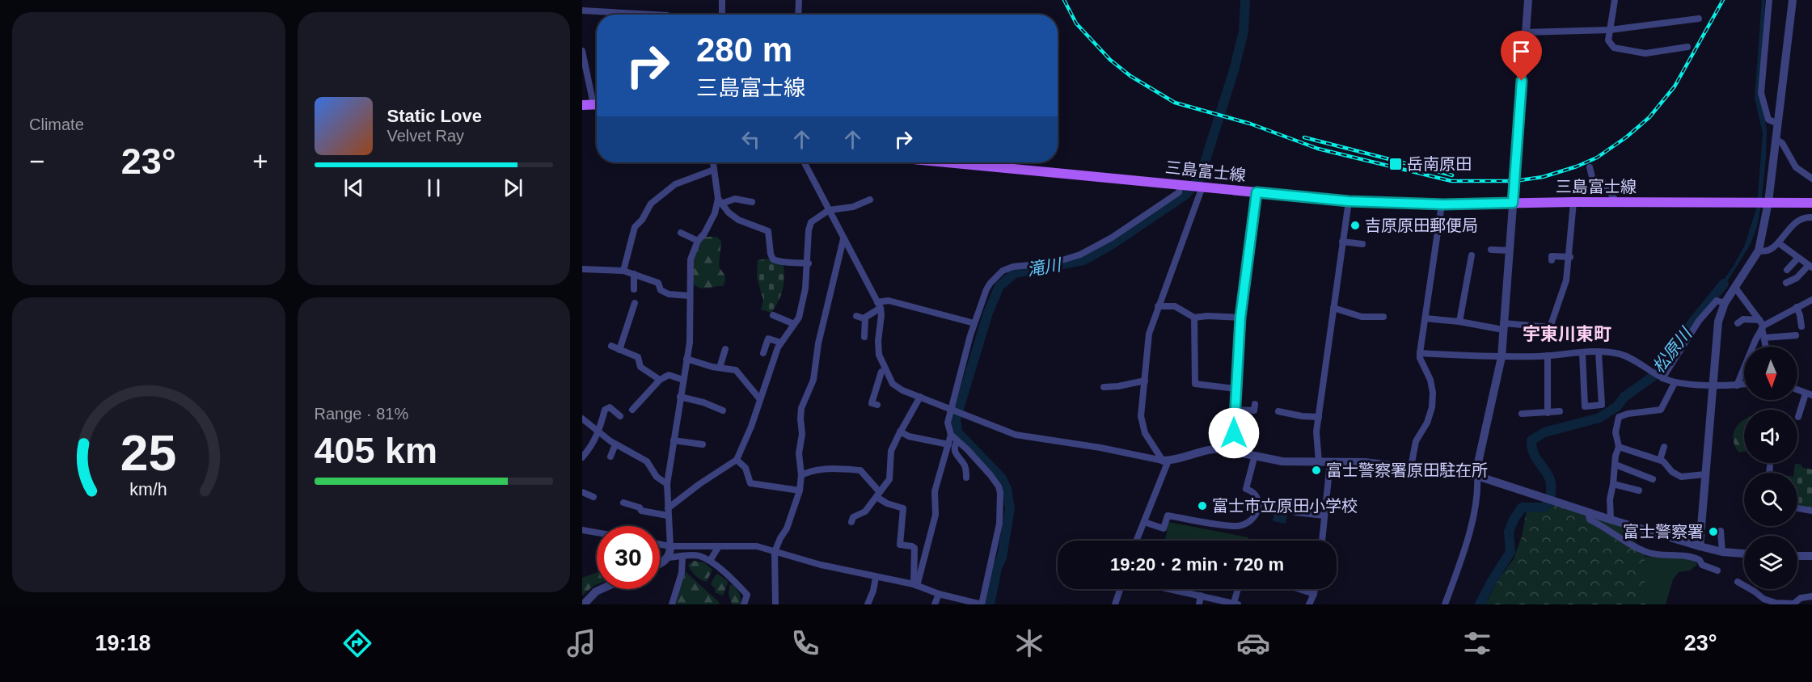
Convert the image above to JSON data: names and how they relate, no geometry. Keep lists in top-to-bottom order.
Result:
{
  "streets": {
    "main road": ["三島富士線"]
  },
  "districts": ["宇東川東町"],
  "water": ["滝川", "松原川"],
  "places": {
    "transit": ["岳南原田"],
    "other": [
      "吉原原田郵便局",
      "富士警察署原田駐在所",
      "富士市立原田小学校",
      "富士警察署"
    ]
  },
  "north": "bottom",
  "page": {
    "tile": [
      "Climate",
      ["Range · 81%", "405 km"]
    ],
    "turn": ["280 m", "三島富士線"],
    "song": ["Static Love", "Velvet Ray"],
    "heat": ["−", "23°", "+"],
    "limit": "30",
    "trip": "19:20 · 2 min · 720 m",
    "tabs": ["19:18", "23°"],
    "gauge": ["25", "km/h"]
  }
}
